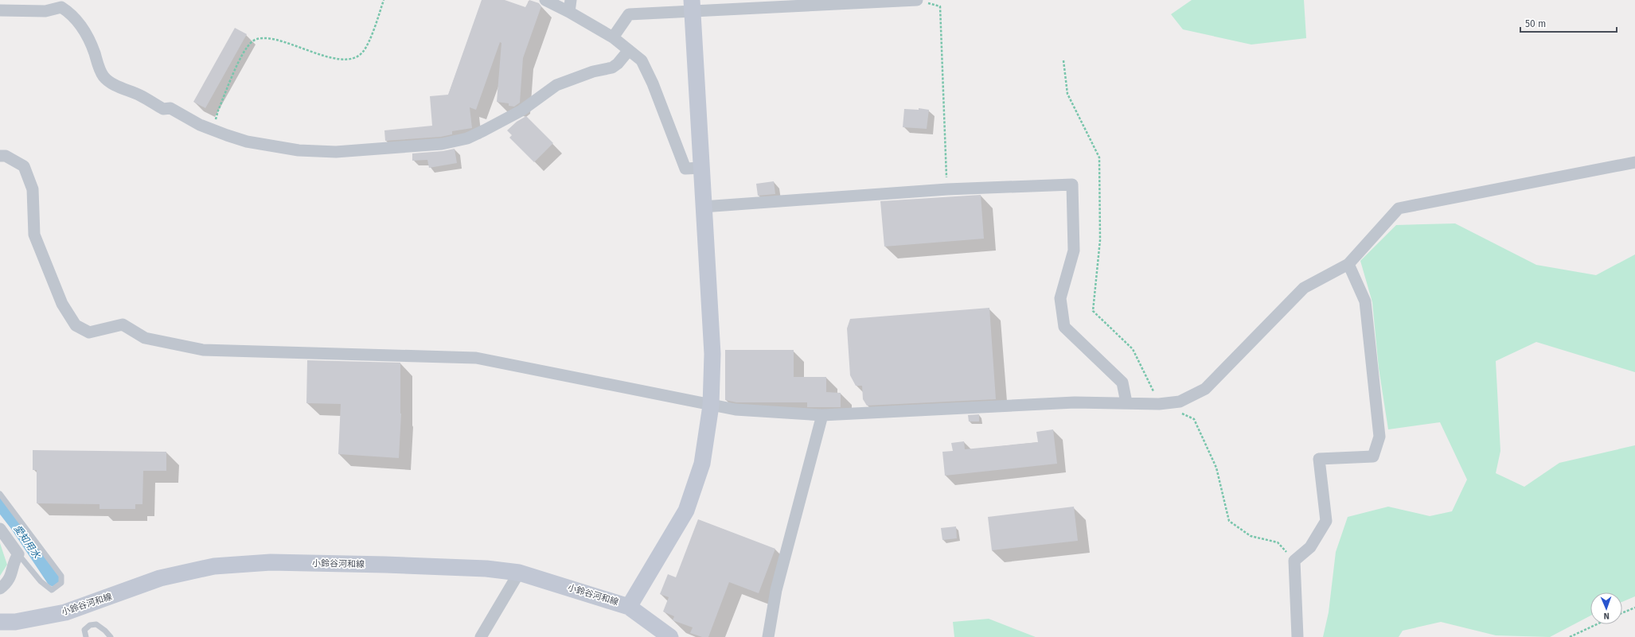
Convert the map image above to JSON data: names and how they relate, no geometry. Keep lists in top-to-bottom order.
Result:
{
  "streets": {
    "main road": ["小鈴谷河和線"]
  },
  "water": ["愛知用水"],
  "scale_bar": "50 m",
  "north": "bottom"
}
